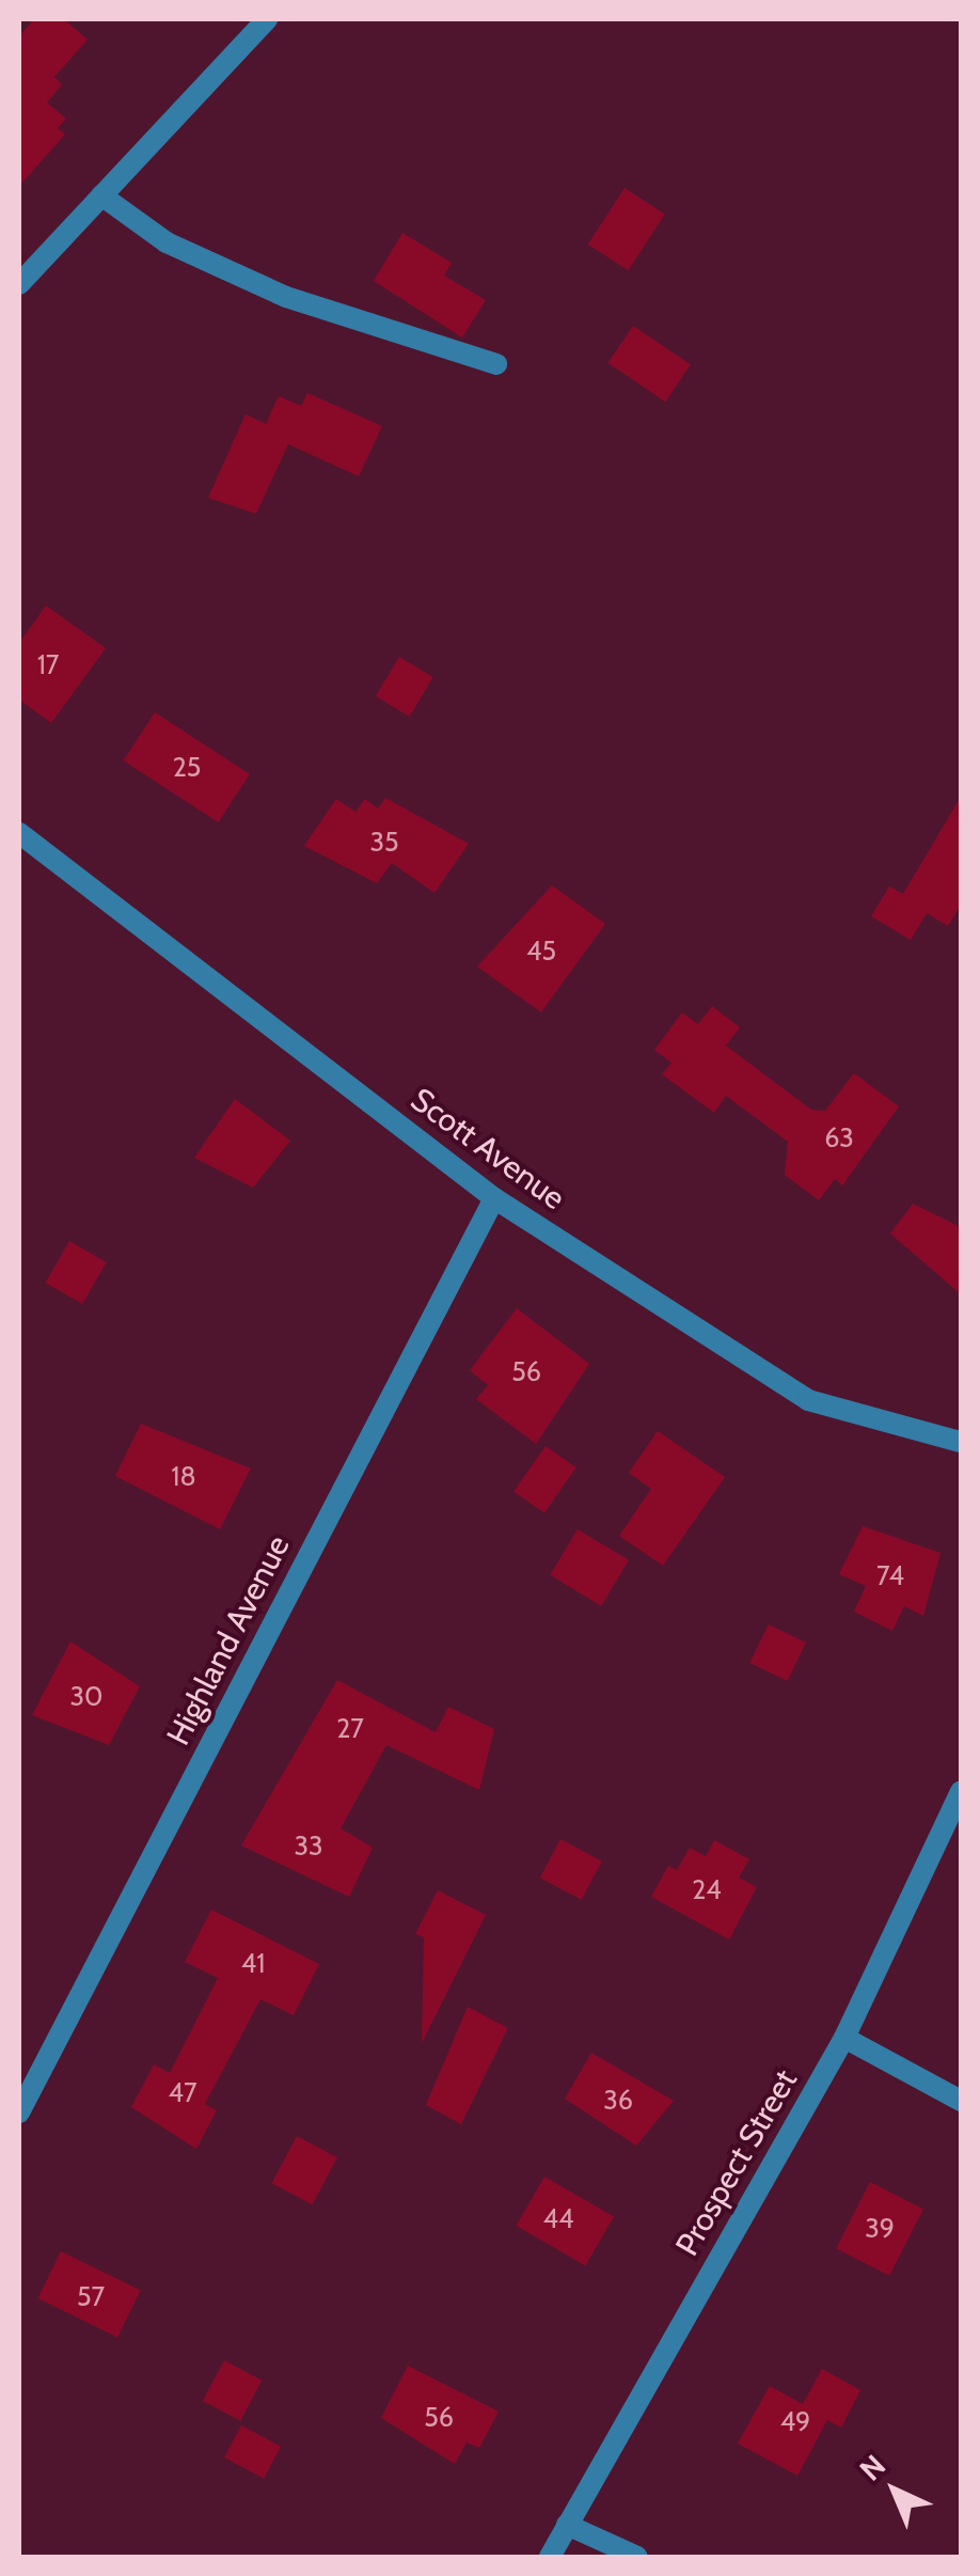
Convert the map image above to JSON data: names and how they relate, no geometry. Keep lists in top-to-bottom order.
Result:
{
  "streets": {
    "street": ["Scott Avenue", "Highland Avenue", "Prospect Street"]
  },
  "crossings": [
    ["Scott Avenue", "Highland Avenue"]
  ],
  "house_numbers": [
    "17",
    "25",
    "35",
    "45",
    "63",
    "56",
    "18",
    "74",
    "30",
    "27",
    "33",
    "24",
    "41",
    "47",
    "36",
    "44",
    "39",
    "57",
    "56",
    "49"
  ],
  "north": "top left"
}
